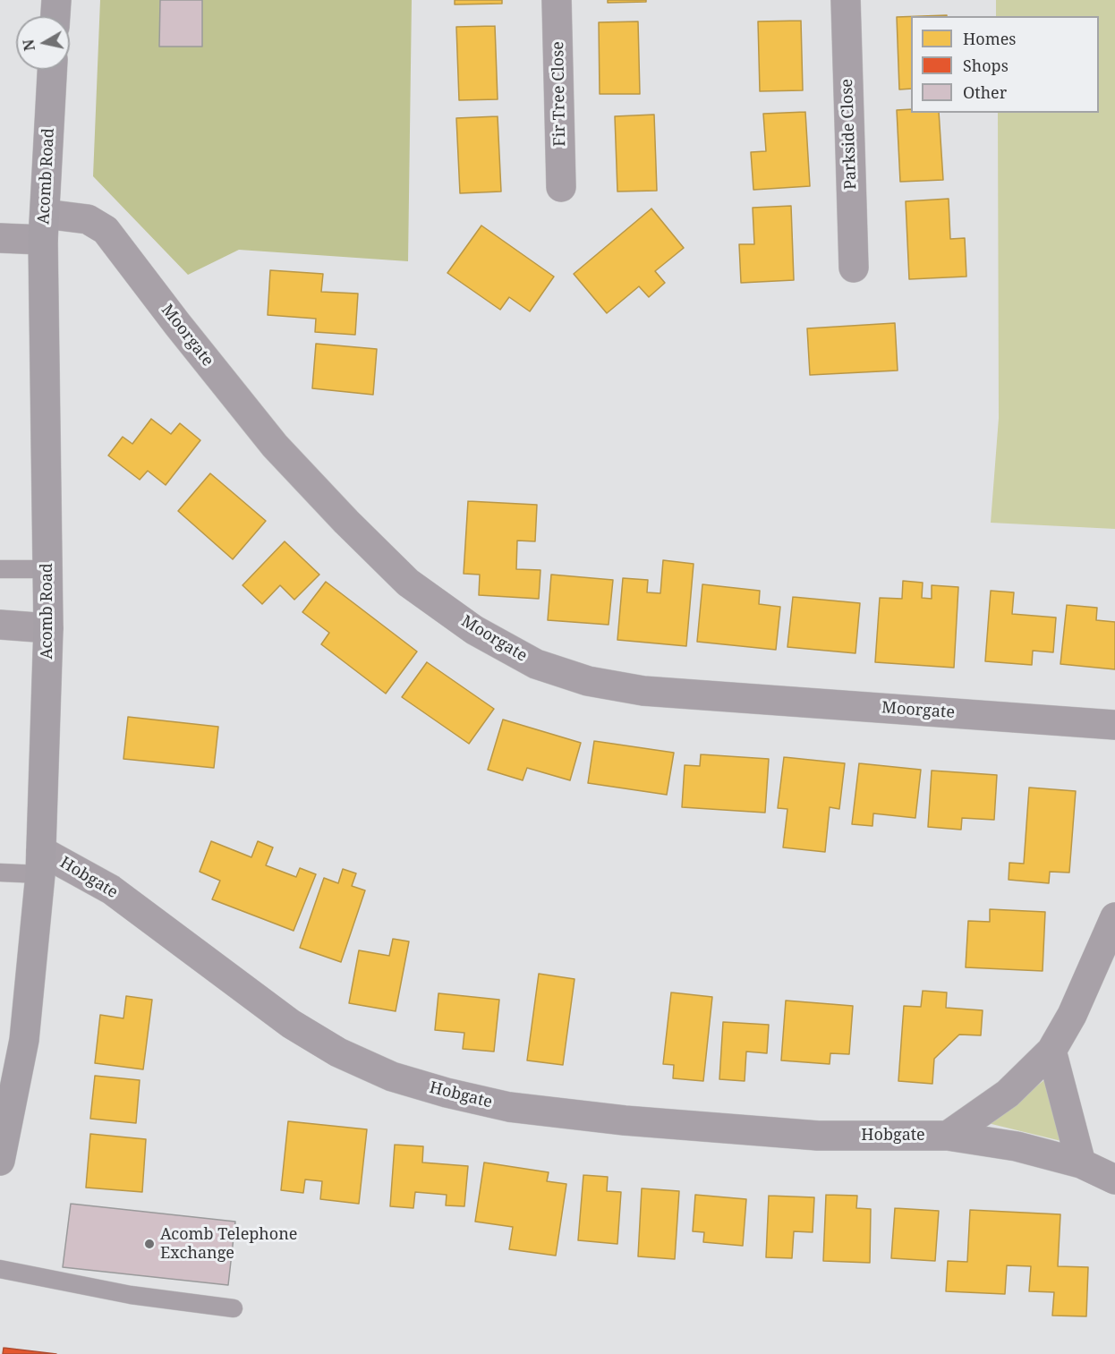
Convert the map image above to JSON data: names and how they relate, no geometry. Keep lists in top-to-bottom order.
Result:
{
  "streets": {
    "main road": ["Acomb Road"],
    "street": [
      "Fir Tree Close",
      "Parkside Close",
      "Moorgate",
      "Hobgate"
    ]
  },
  "crossings": [
    ["Acomb Road", "Moorgate"],
    ["Acomb Road", "Hobgate"]
  ],
  "places": ["Acomb Telephone Exchange"],
  "legend": ["Homes", "Shops", "Other"],
  "north": "left"
}
